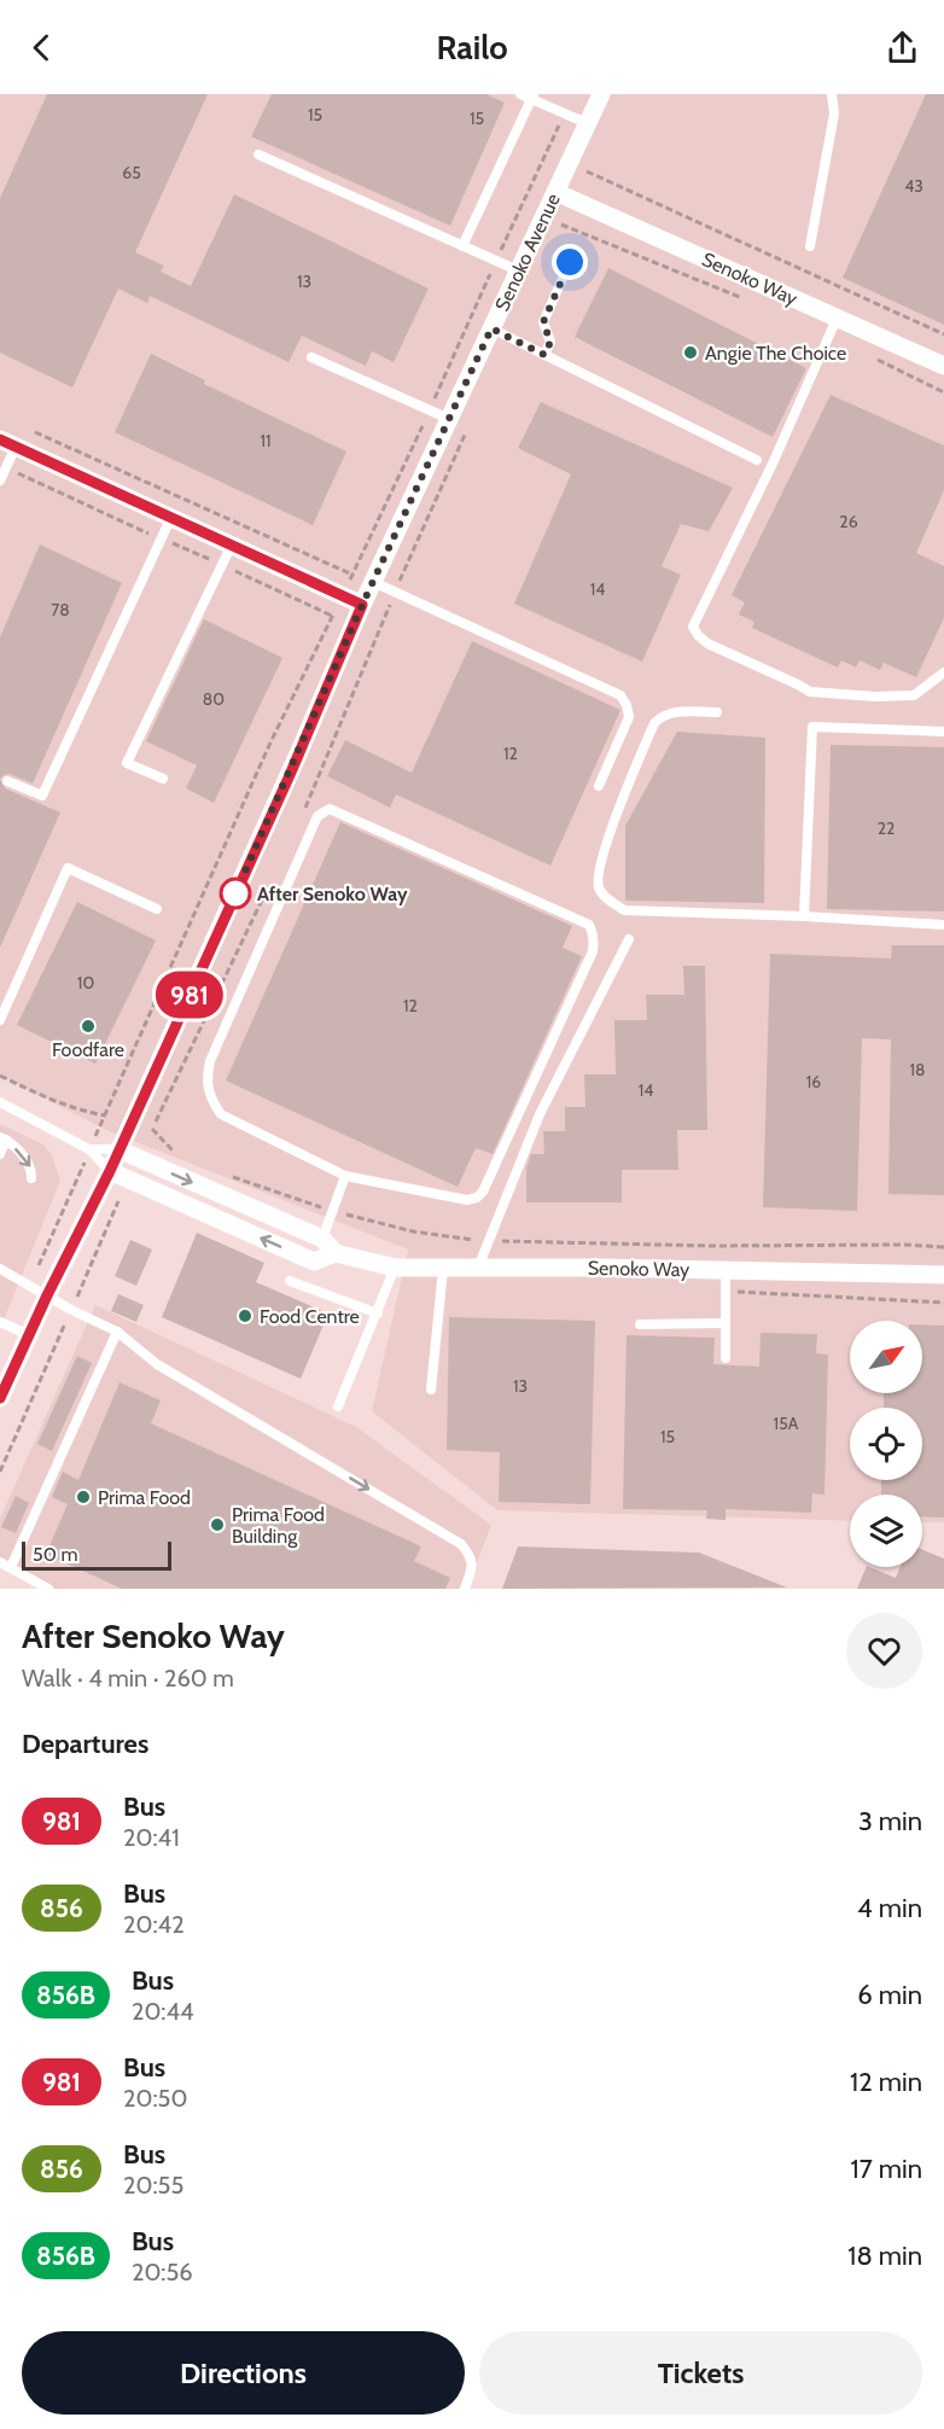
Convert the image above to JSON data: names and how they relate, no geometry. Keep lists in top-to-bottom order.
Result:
{
  "streets": {
    "street": ["Senoko Avenue", "Senoko Way"]
  },
  "crossings": [
    ["Senoko Avenue", "Senoko Way"]
  ],
  "places": [
    "Angie The Choice",
    "After Senoko Way",
    "Foodfare",
    "Food Centre",
    "Prima Food",
    "Prima Food Building"
  ],
  "lines": ["bus line 981"],
  "house_numbers": [
    "15",
    "15",
    "65",
    "43",
    "13",
    "11",
    "26",
    "14",
    "78",
    "80",
    "12",
    "22",
    "10",
    "12",
    "18",
    "16",
    "14",
    "13",
    "15A",
    "15"
  ],
  "scale_bar": "50 m",
  "north": "top right",
  "page": {
    "header": "Railo",
    "on_map": "981",
    "scale": "50 m",
    "heading": [
      ["After Senoko Way", "Walk · 4 min · 260 m"],
      "Departures"
    ],
    "list": [
      {
        "mark": "981",
        "name": "Bus",
        "note": "20:41",
        "value": "3 min"
      },
      {
        "mark": "856",
        "name": "Bus",
        "note": "20:42",
        "value": "4 min"
      },
      {
        "mark": "856B",
        "name": "Bus",
        "note": "20:44",
        "value": "6 min"
      },
      {
        "mark": "981",
        "name": "Bus",
        "note": "20:50",
        "value": "12 min"
      },
      {
        "mark": "856",
        "name": "Bus",
        "note": "20:55",
        "value": "17 min"
      },
      {
        "mark": "856B",
        "name": "Bus",
        "note": "20:56",
        "value": "18 min"
      }
    ],
    "buttons": ["Directions", "Tickets"]
  }
}
